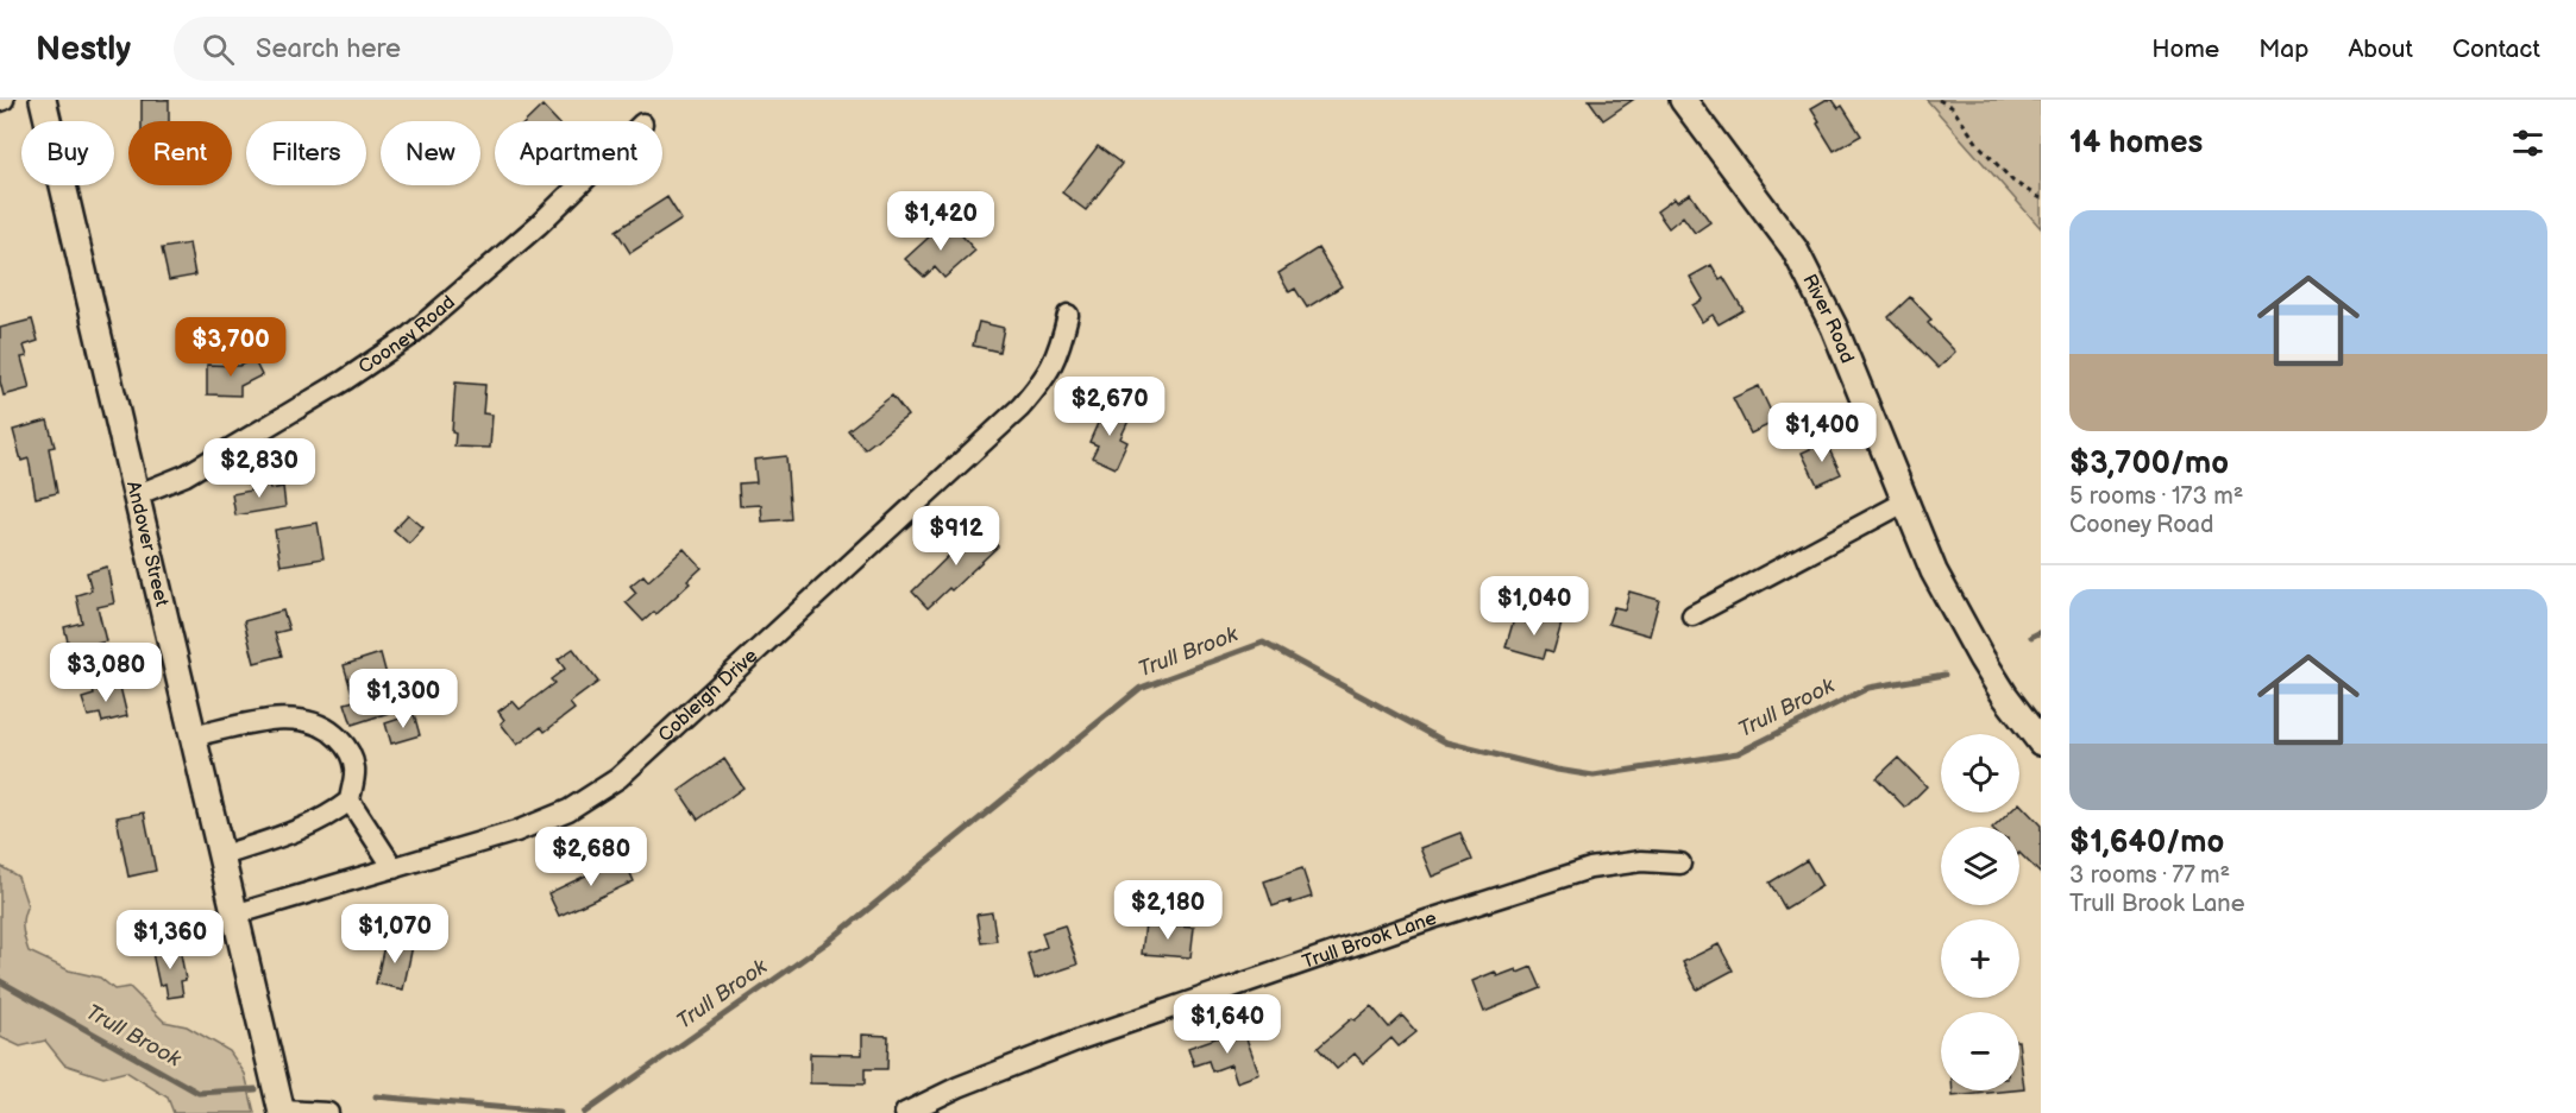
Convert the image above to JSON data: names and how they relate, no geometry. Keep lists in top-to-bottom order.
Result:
{
  "streets": {
    "main road": ["River Road", "Andover Street"],
    "street": ["Cooney Road", "Cobleigh Drive", "Trull Brook Lane"]
  },
  "crossings": [
    ["Cooney Road", "Andover Street"],
    ["Andover Street", "Cobleigh Drive"]
  ],
  "water": ["Trull Brook"],
  "page": {
    "header": "Nestly",
    "search": "Search here",
    "nav": [
      "Home",
      "Map",
      "About",
      "Contact"
    ],
    "heading": "14 homes",
    "chip": [
      "Buy",
      "Rent",
      "Filters",
      "New",
      "Apartment"
    ],
    "list": [
      {
        "name": "$3,700/mo",
        "note": "5 rooms · 173 m² · Cooney Road"
      },
      {
        "name": "$1,640/mo",
        "note": "3 rooms · 77 m² · Trull Brook Lane"
      }
    ],
    "price": [
      "$1,420",
      "$3,700",
      "$2,670",
      "$1,400",
      "$2,830",
      "$912",
      "$1,040",
      "$3,080",
      "$1,300",
      "$2,680",
      "$2,180",
      "$1,070",
      "$1,360",
      "$1,640"
    ],
    "map_buttons": ["+", "−"]
  }
}
